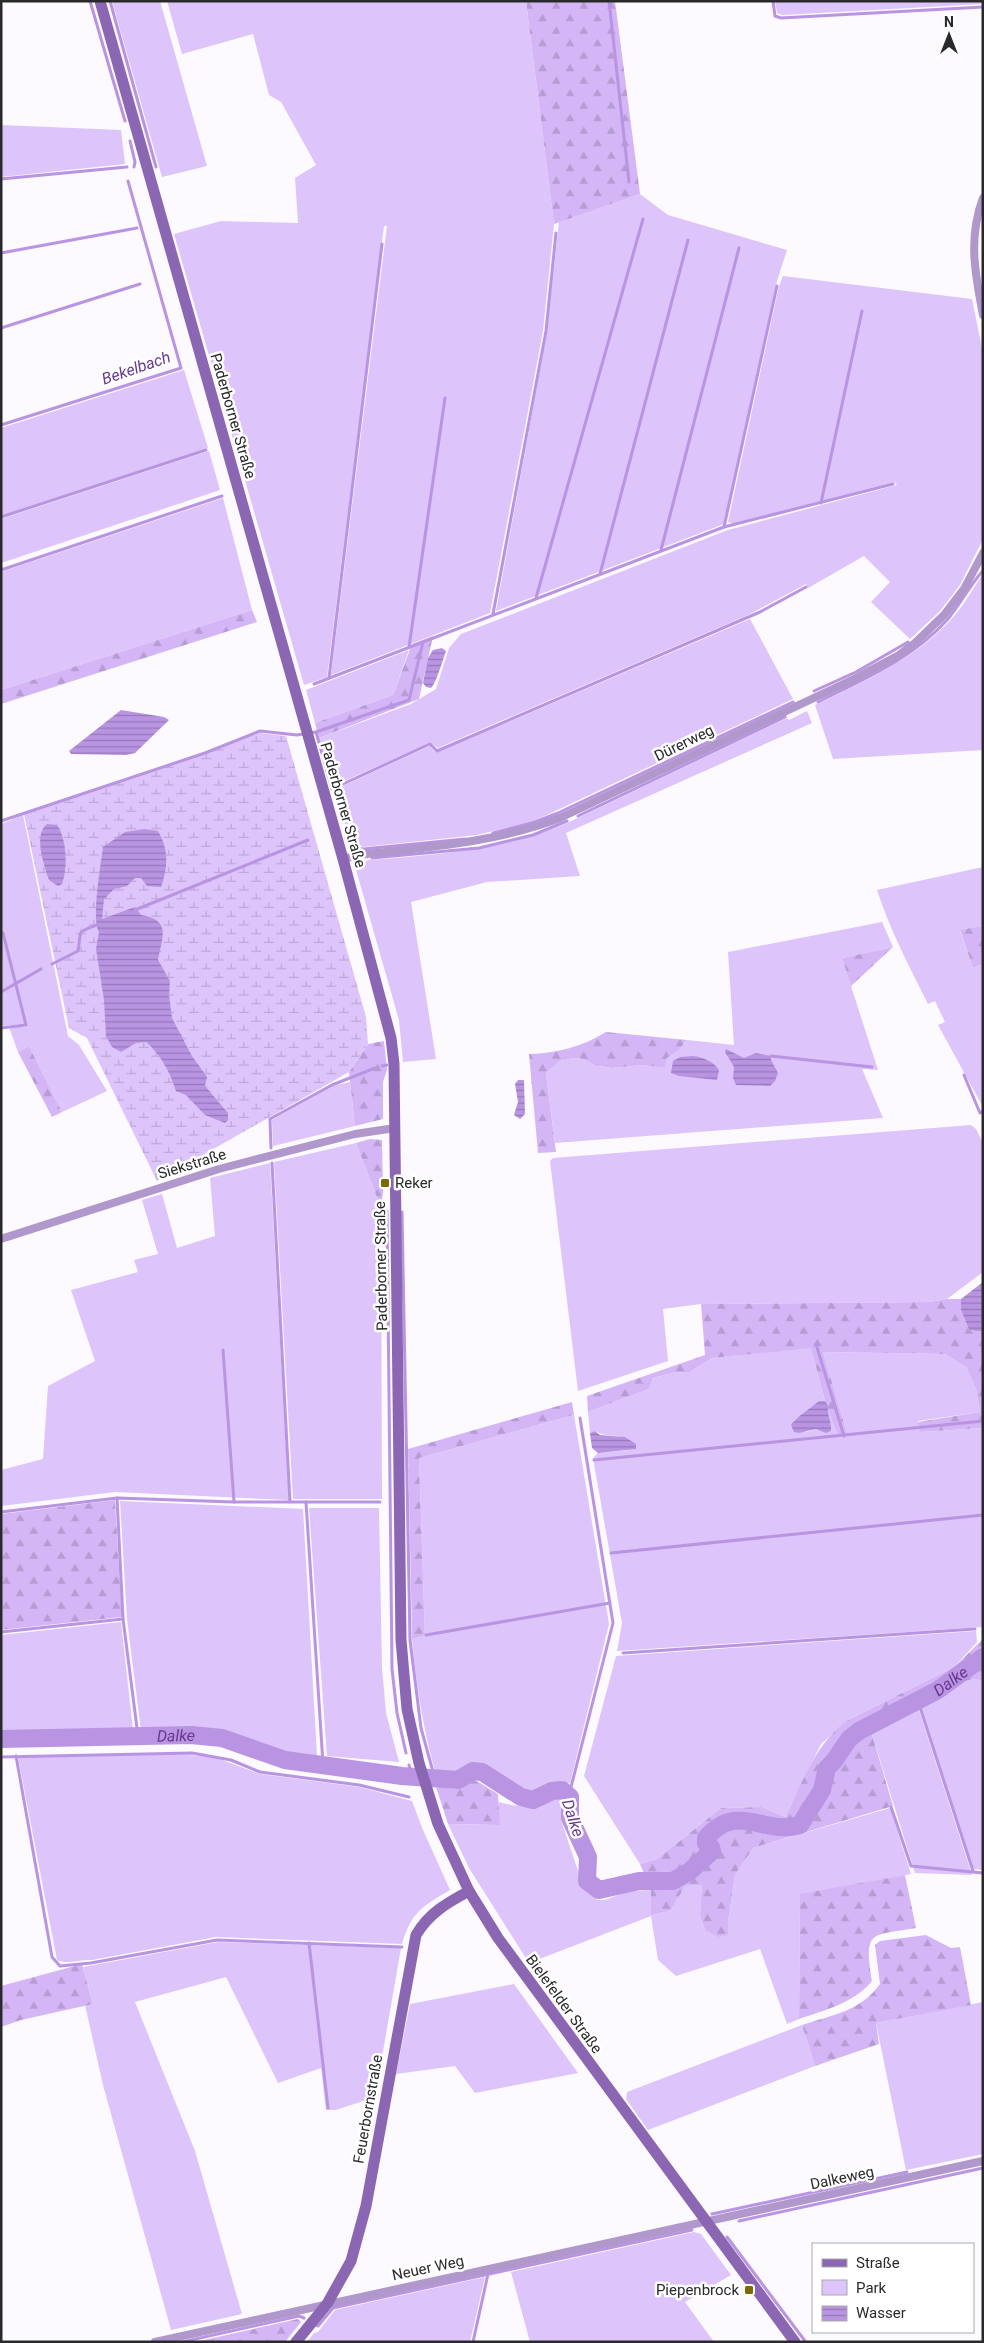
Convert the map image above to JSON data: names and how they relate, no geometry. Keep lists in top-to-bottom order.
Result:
{
  "streets": {
    "main road": ["Paderborner Straße", "Bielefelder Straße", "Feuerbornstraße"],
    "street": [
      "Dürerweg",
      "Siekstraße",
      "Dalkeweg",
      "Neuer Weg"
    ]
  },
  "crossings": [
    ["Paderborner Straße", "Dürerweg"],
    ["Paderborner Straße", "Siekstraße"],
    ["Paderborner Straße", "Bielefelder Straße"],
    ["Bielefelder Straße", "Feuerbornstraße"],
    ["Bielefelder Straße", "Dalkeweg"],
    ["Bielefelder Straße", "Neuer Weg"],
    ["Feuerbornstraße", "Neuer Weg"],
    ["Dalkeweg", "Neuer Weg"]
  ],
  "water": ["Bekelbach", "Dalke"],
  "places": {
    "transit": ["Reker", "Piepenbrock"]
  },
  "legend": ["Straße", "Park", "Wasser"],
  "north": "top"
}
